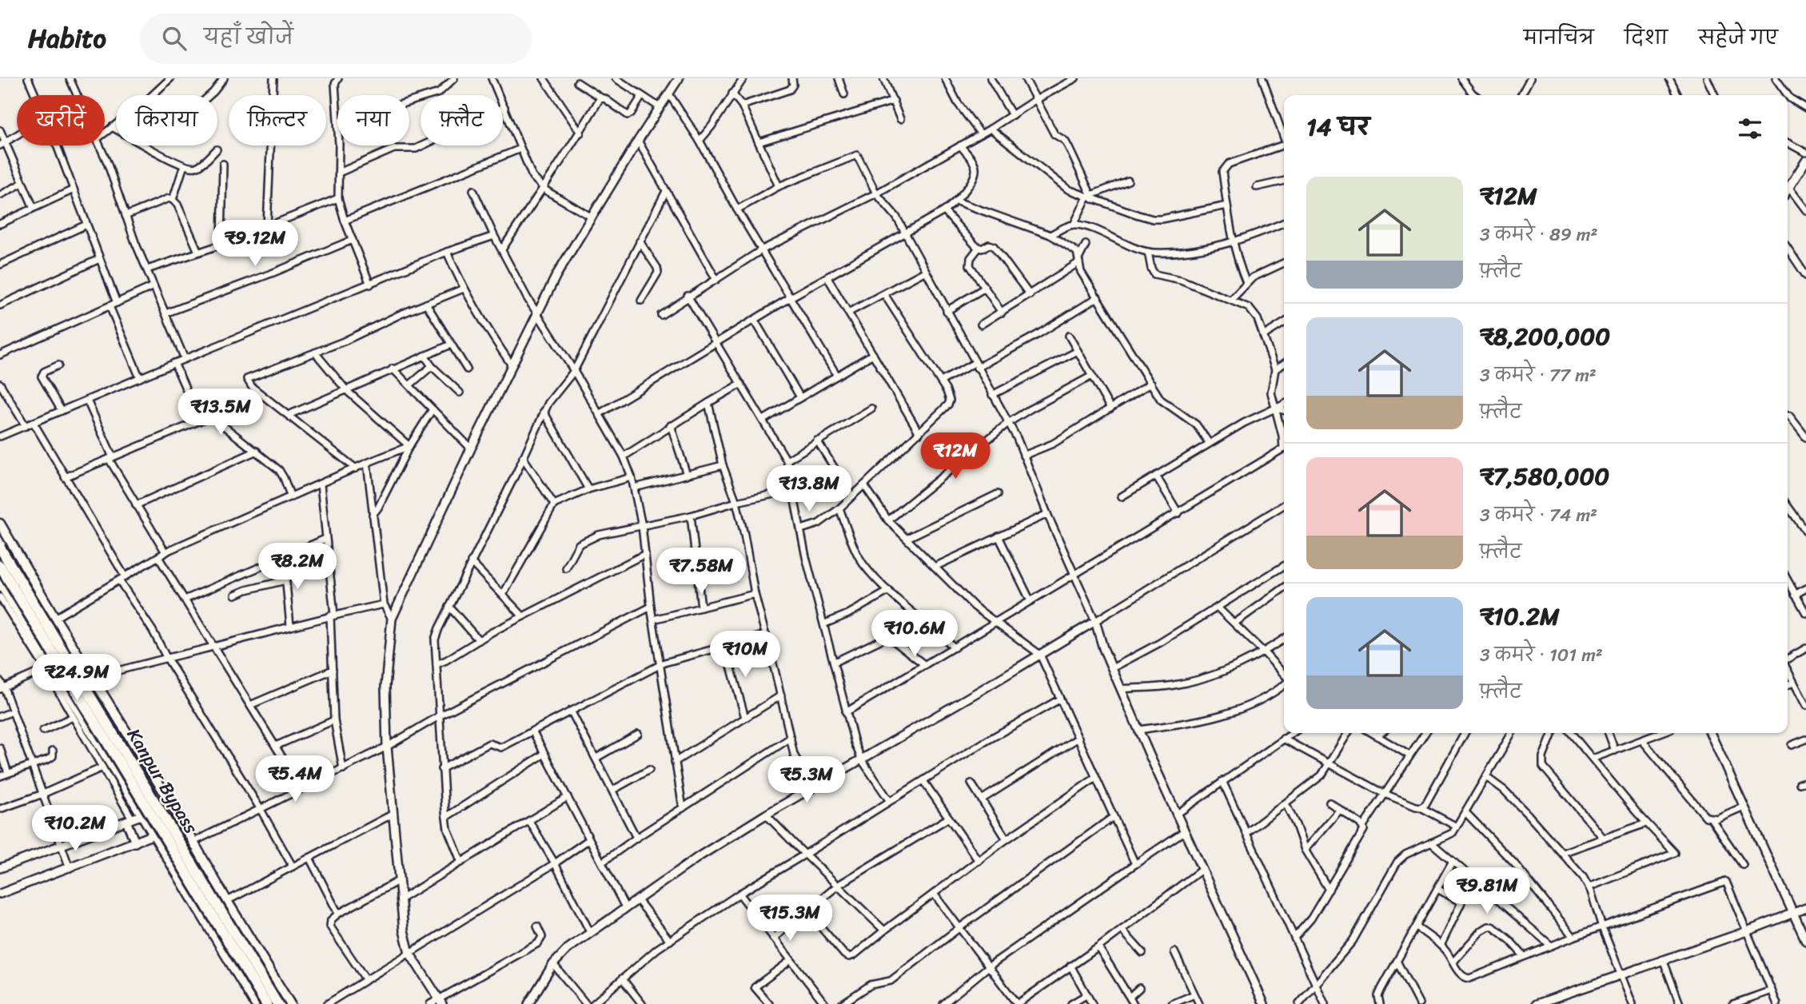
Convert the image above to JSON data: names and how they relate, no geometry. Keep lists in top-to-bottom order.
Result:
{
  "streets": {
    "highway": ["Kanpur Bypass"]
  },
  "page": {
    "header": "Habito",
    "search": "यहाँ खोजें",
    "nav": ["मानचित्र", "दिशा", "सहेजे गए"],
    "chip": [
      "खरीदें",
      "किराया",
      "फ़िल्टर",
      "नया",
      "फ़्लैट"
    ],
    "heading": "14 घर",
    "list": [
      {
        "name": "₹12M",
        "note": "3 कमरे · 89 m² · फ़्लैट"
      },
      {
        "name": "₹8,200,000",
        "note": "3 कमरे · 77 m² · फ़्लैट"
      },
      {
        "name": "₹7,580,000",
        "note": "3 कमरे · 74 m² · फ़्लैट"
      },
      {
        "name": "₹10.2M",
        "note": "3 कमरे · 101 m² · फ़्लैट"
      }
    ],
    "price": [
      "₹9.12M",
      "₹13.5M",
      "₹12M",
      "₹13.8M",
      "₹8.2M",
      "₹7.58M",
      "₹10.6M",
      "₹10M",
      "₹24.9M",
      "₹5.4M",
      "₹5.3M",
      "₹10.2M",
      "₹9.81M",
      "₹15.3M"
    ]
  }
}
